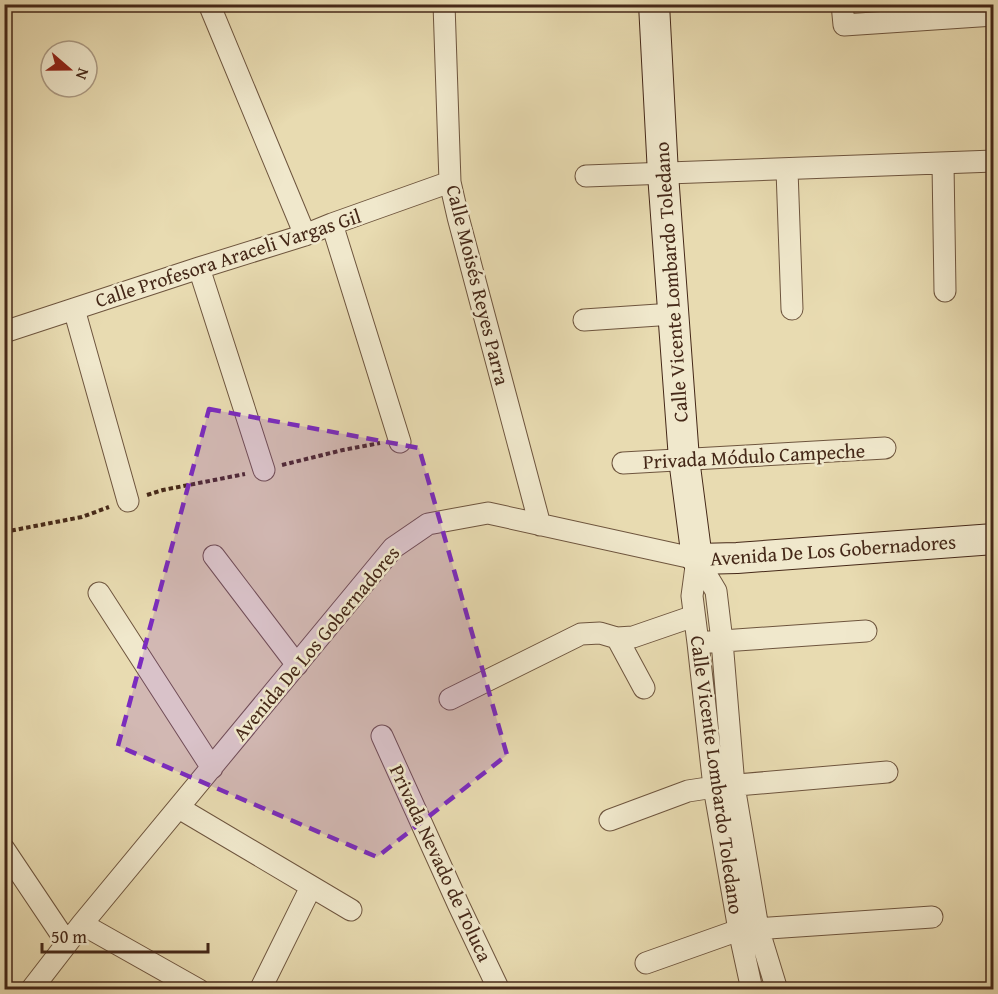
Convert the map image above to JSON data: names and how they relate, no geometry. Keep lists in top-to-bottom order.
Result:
{
  "streets": {
    "street": [
      "Calle Profesora Araceli Vargas Gil",
      "Calle Vicente Lombardo Toledano",
      "Calle Moisés Reyes Parra",
      "Privada Módulo Campeche",
      "Avenida De Los Gobernadores",
      "Privada Nevado de Toluca"
    ]
  },
  "crossings": [
    ["Calle Profesora Araceli Vargas Gil", "Calle Moisés Reyes Parra"],
    ["Calle Vicente Lombardo Toledano", "Privada Módulo Campeche"],
    ["Calle Vicente Lombardo Toledano", "Avenida De Los Gobernadores"],
    ["Calle Moisés Reyes Parra", "Avenida De Los Gobernadores"]
  ],
  "scale_bar": "50 m",
  "north": "right"
}
